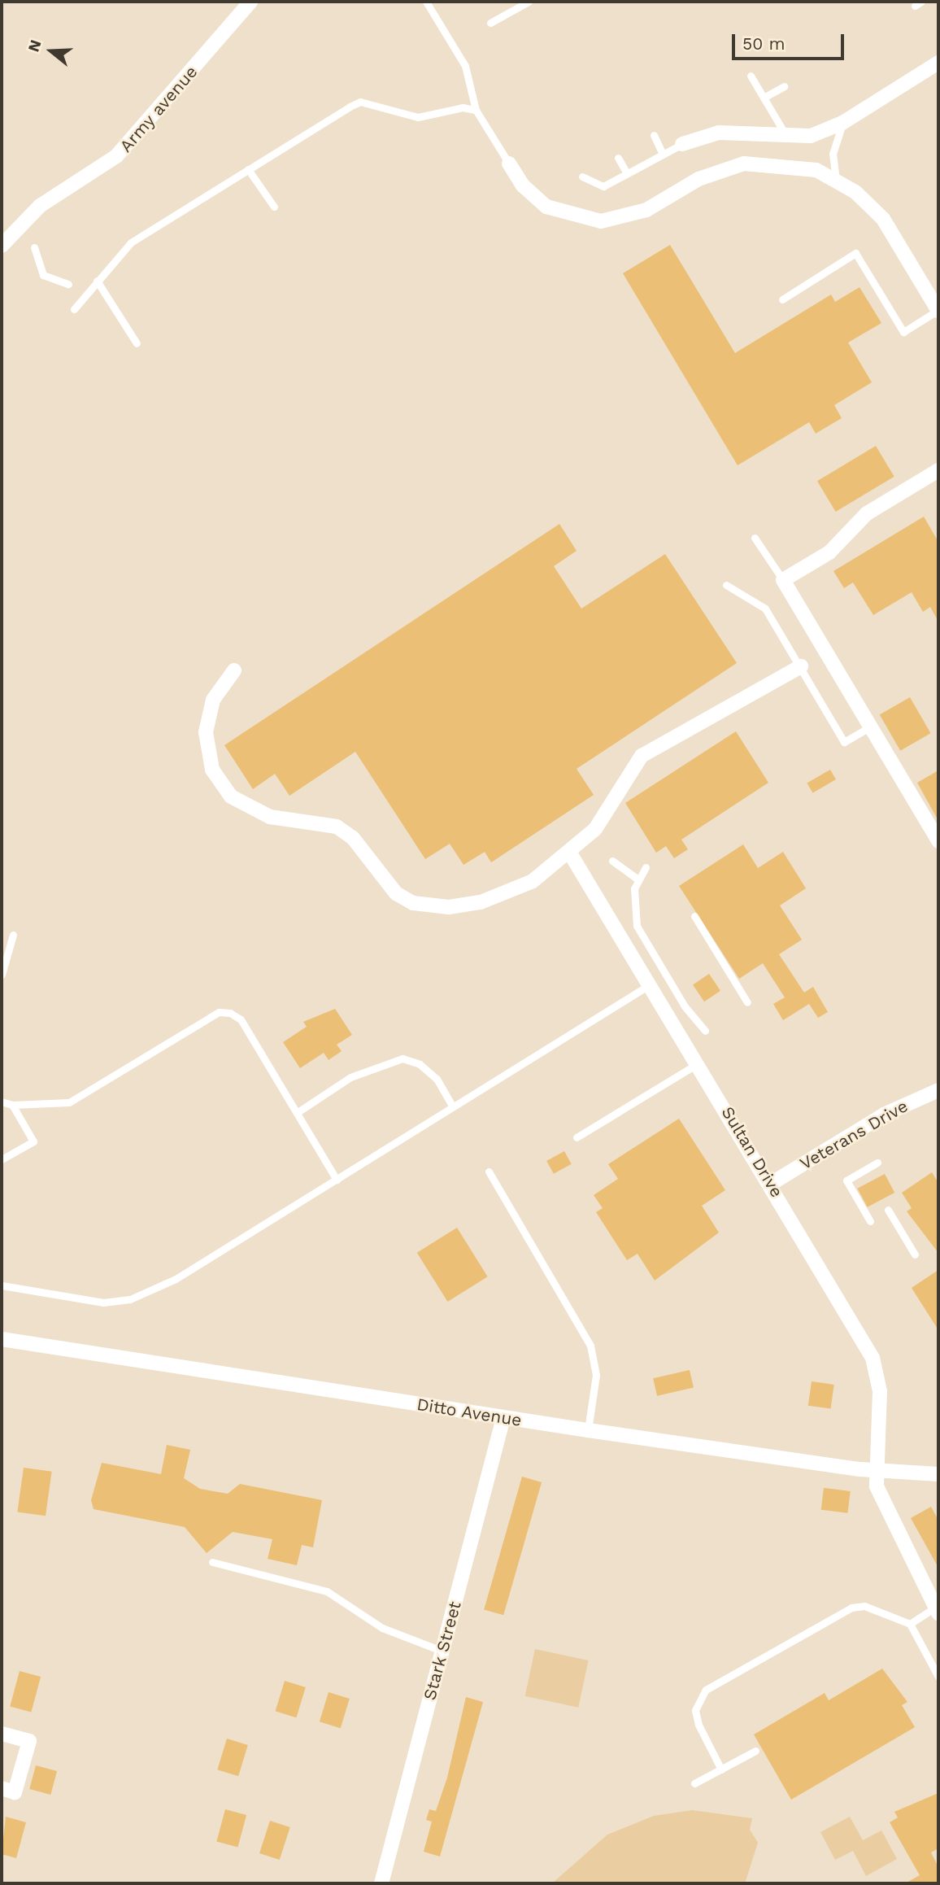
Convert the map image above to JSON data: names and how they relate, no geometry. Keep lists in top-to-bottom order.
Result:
{
  "streets": {
    "street": [
      "Army avenue",
      "Veterans Drive",
      "Sultan Drive",
      "Ditto Avenue",
      "Stark Street"
    ]
  },
  "crossings": [
    ["Veterans Drive", "Sultan Drive"],
    ["Sultan Drive", "Ditto Avenue"],
    ["Ditto Avenue", "Stark Street"]
  ],
  "scale_bar": "50 m",
  "north": "left"
}
